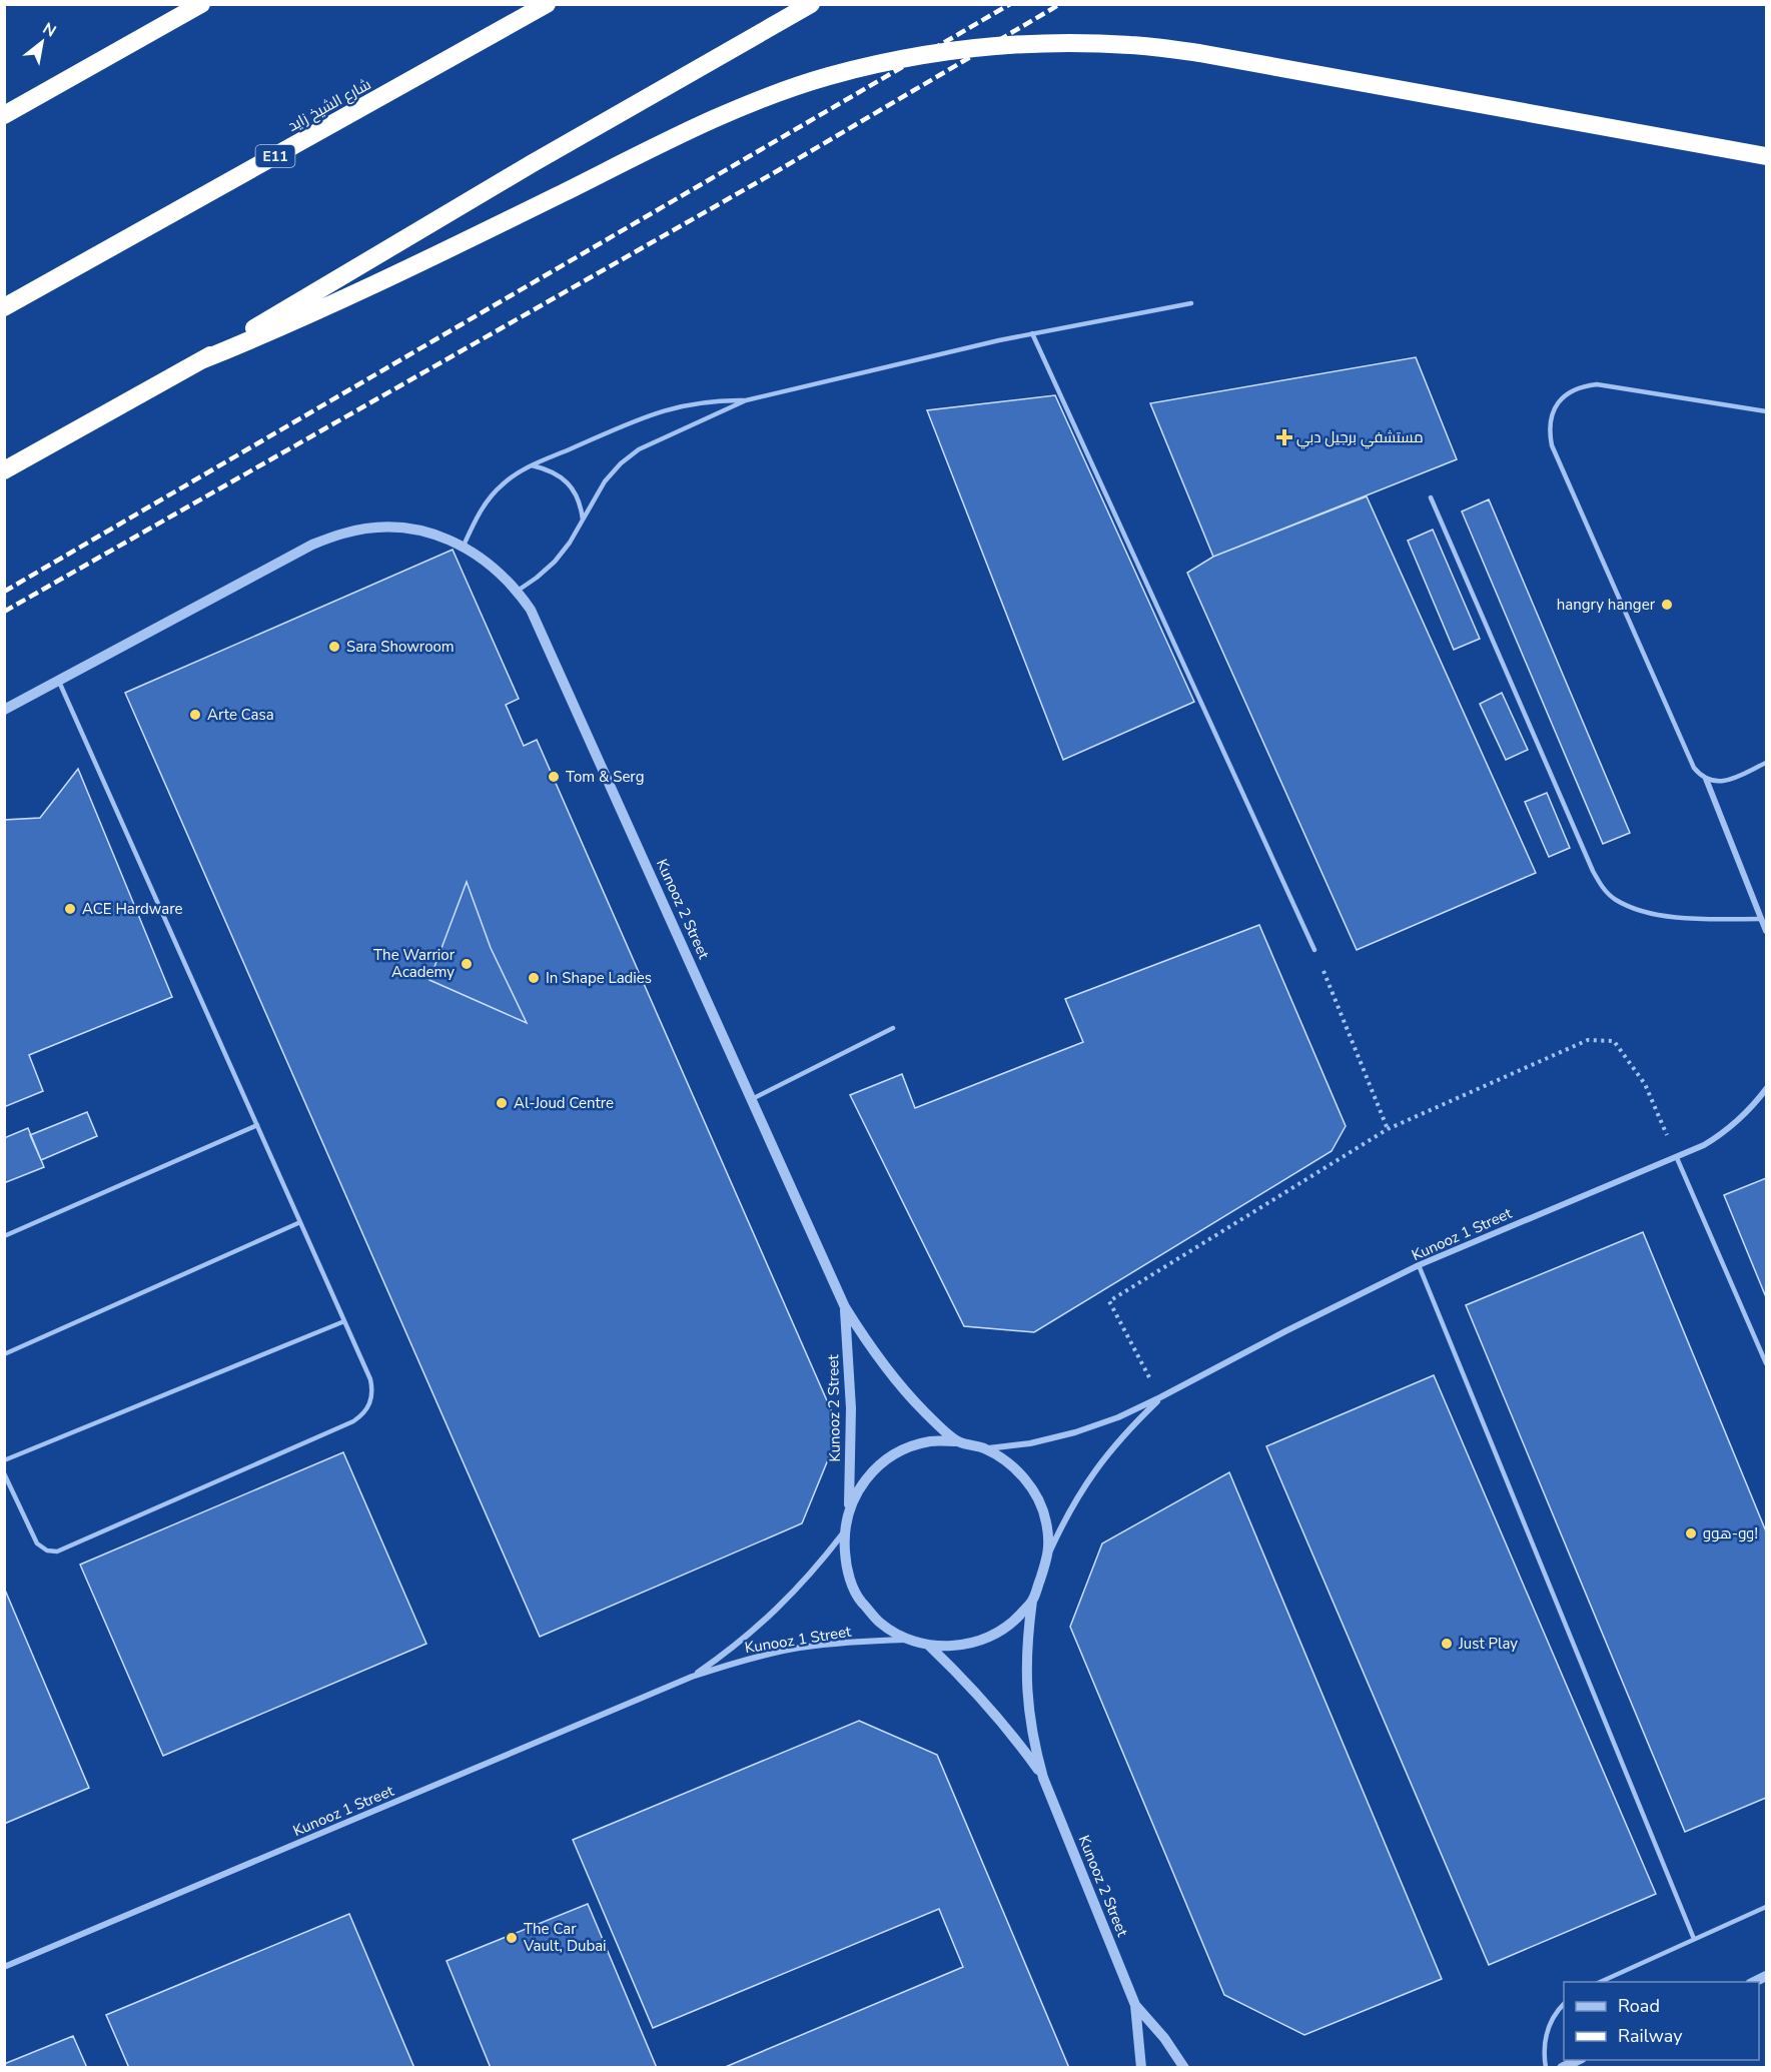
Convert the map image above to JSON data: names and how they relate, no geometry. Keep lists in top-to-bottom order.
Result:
{
  "streets": {
    "highway": ["شارع الشيخ زايد", "E11"],
    "street": ["Kunooz 2 Street", "Kunooz 1 Street"]
  },
  "crossings": [
    ["Kunooz 2 Street", "Kunooz 1 Street"]
  ],
  "places": {
    "health": ["مستشفي برجيل دبي"],
    "other": [
      "hangry hanger",
      "Sara Showroom",
      "Arte Casa",
      "Tom & Serg",
      "ACE Hardware",
      "The Warrior Academy",
      "In Shape Ladies",
      "Al-Joud Centre",
      "وو-هوو!",
      "Just Play",
      "The Car Vault, Dubai"
    ]
  },
  "legend": ["Road", "Railway"],
  "north": "top right"
}
